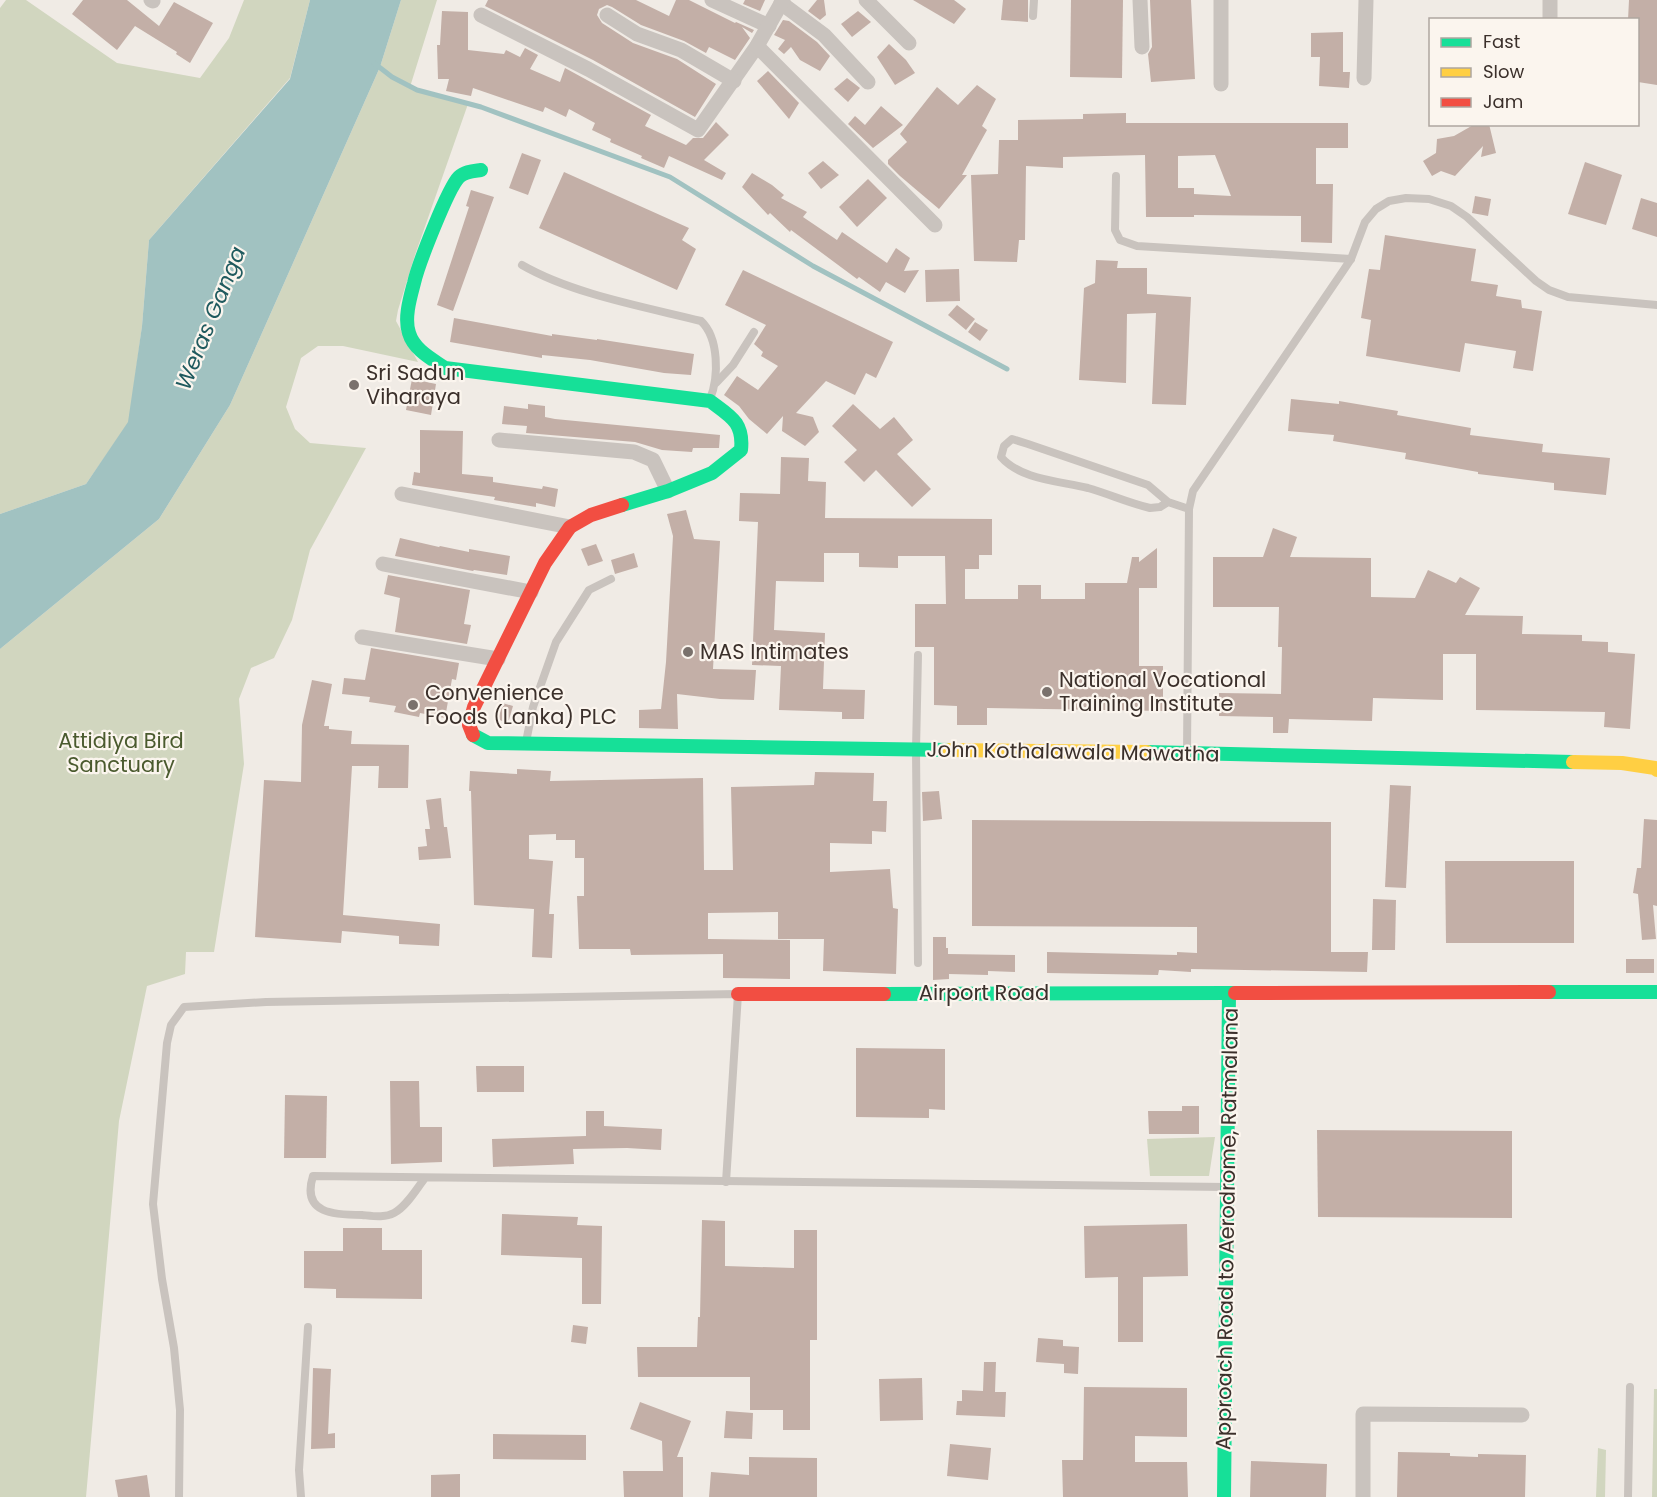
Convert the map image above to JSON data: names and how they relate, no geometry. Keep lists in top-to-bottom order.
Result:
{
  "streets": {
    "street": ["John Kothalawala Mawatha", "Airport Road", "Approach Road to Aerodrome, Ratmalana"]
  },
  "crossings": [
    ["Airport Road", "Approach Road to Aerodrome, Ratmalana"]
  ],
  "water": ["Weras Ganga"],
  "parks": ["Attidiya Bird Sanctuary"],
  "places": [
    "Sri Sadun Viharaya",
    "MAS Intimates",
    "National Vocational Training Institute",
    "Convenience Foods (Lanka) PLC"
  ],
  "legend": ["Fast", "Slow", "Jam"]
}
